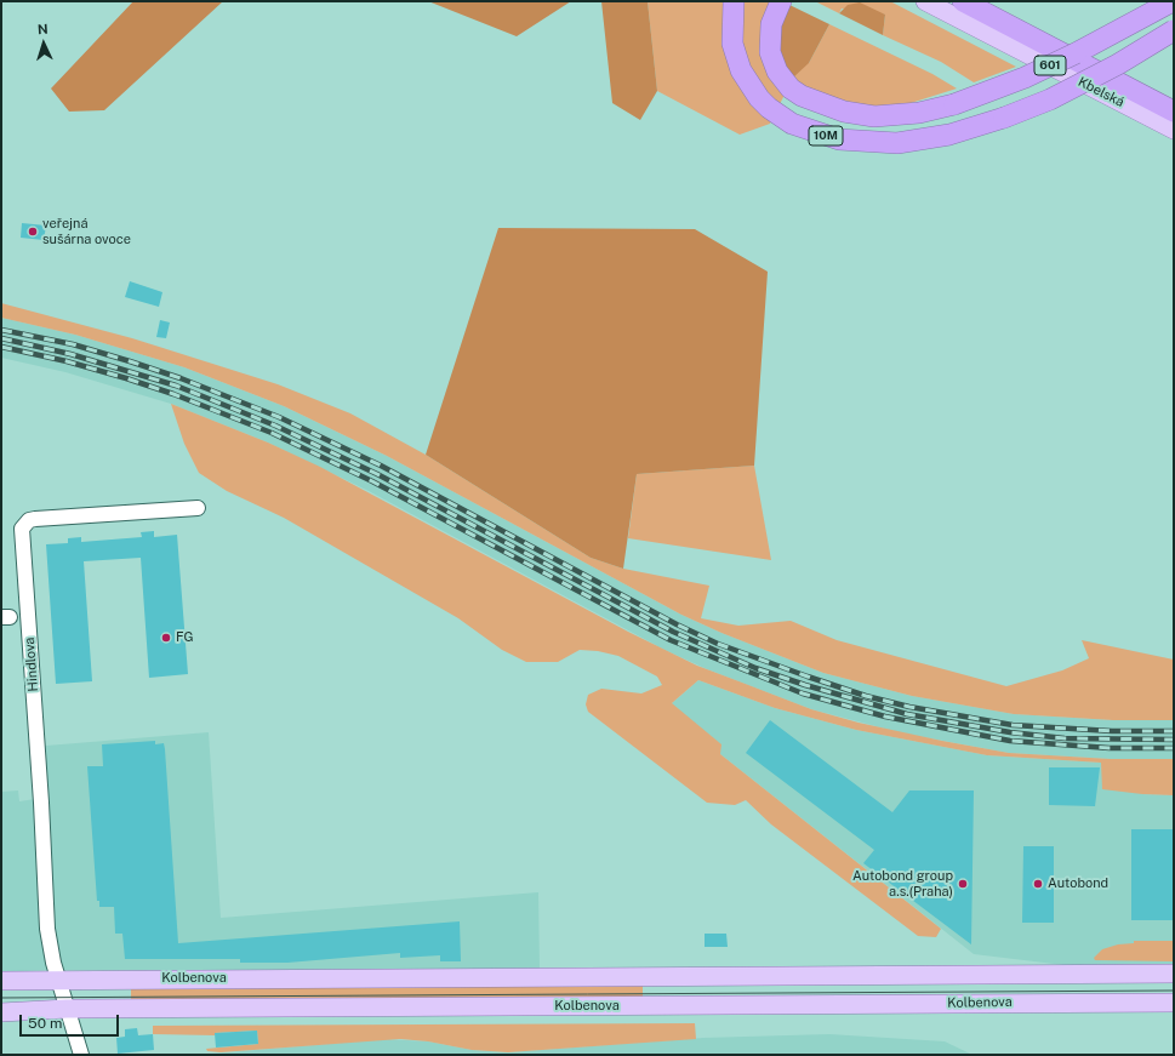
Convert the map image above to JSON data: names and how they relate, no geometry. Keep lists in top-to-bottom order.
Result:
{
  "streets": {
    "highway": ["601", "Kbelská", "10M"],
    "main road": ["Kolbenova"],
    "street": ["Hindlova"]
  },
  "crossings": [
    ["Hindlova", "Kolbenova"]
  ],
  "places": [
    "veřejná sušárna ovoce",
    "FG",
    "Autobond group a.s.(Praha)",
    "Autobond"
  ],
  "scale_bar": "50 m",
  "north": "top"
}
